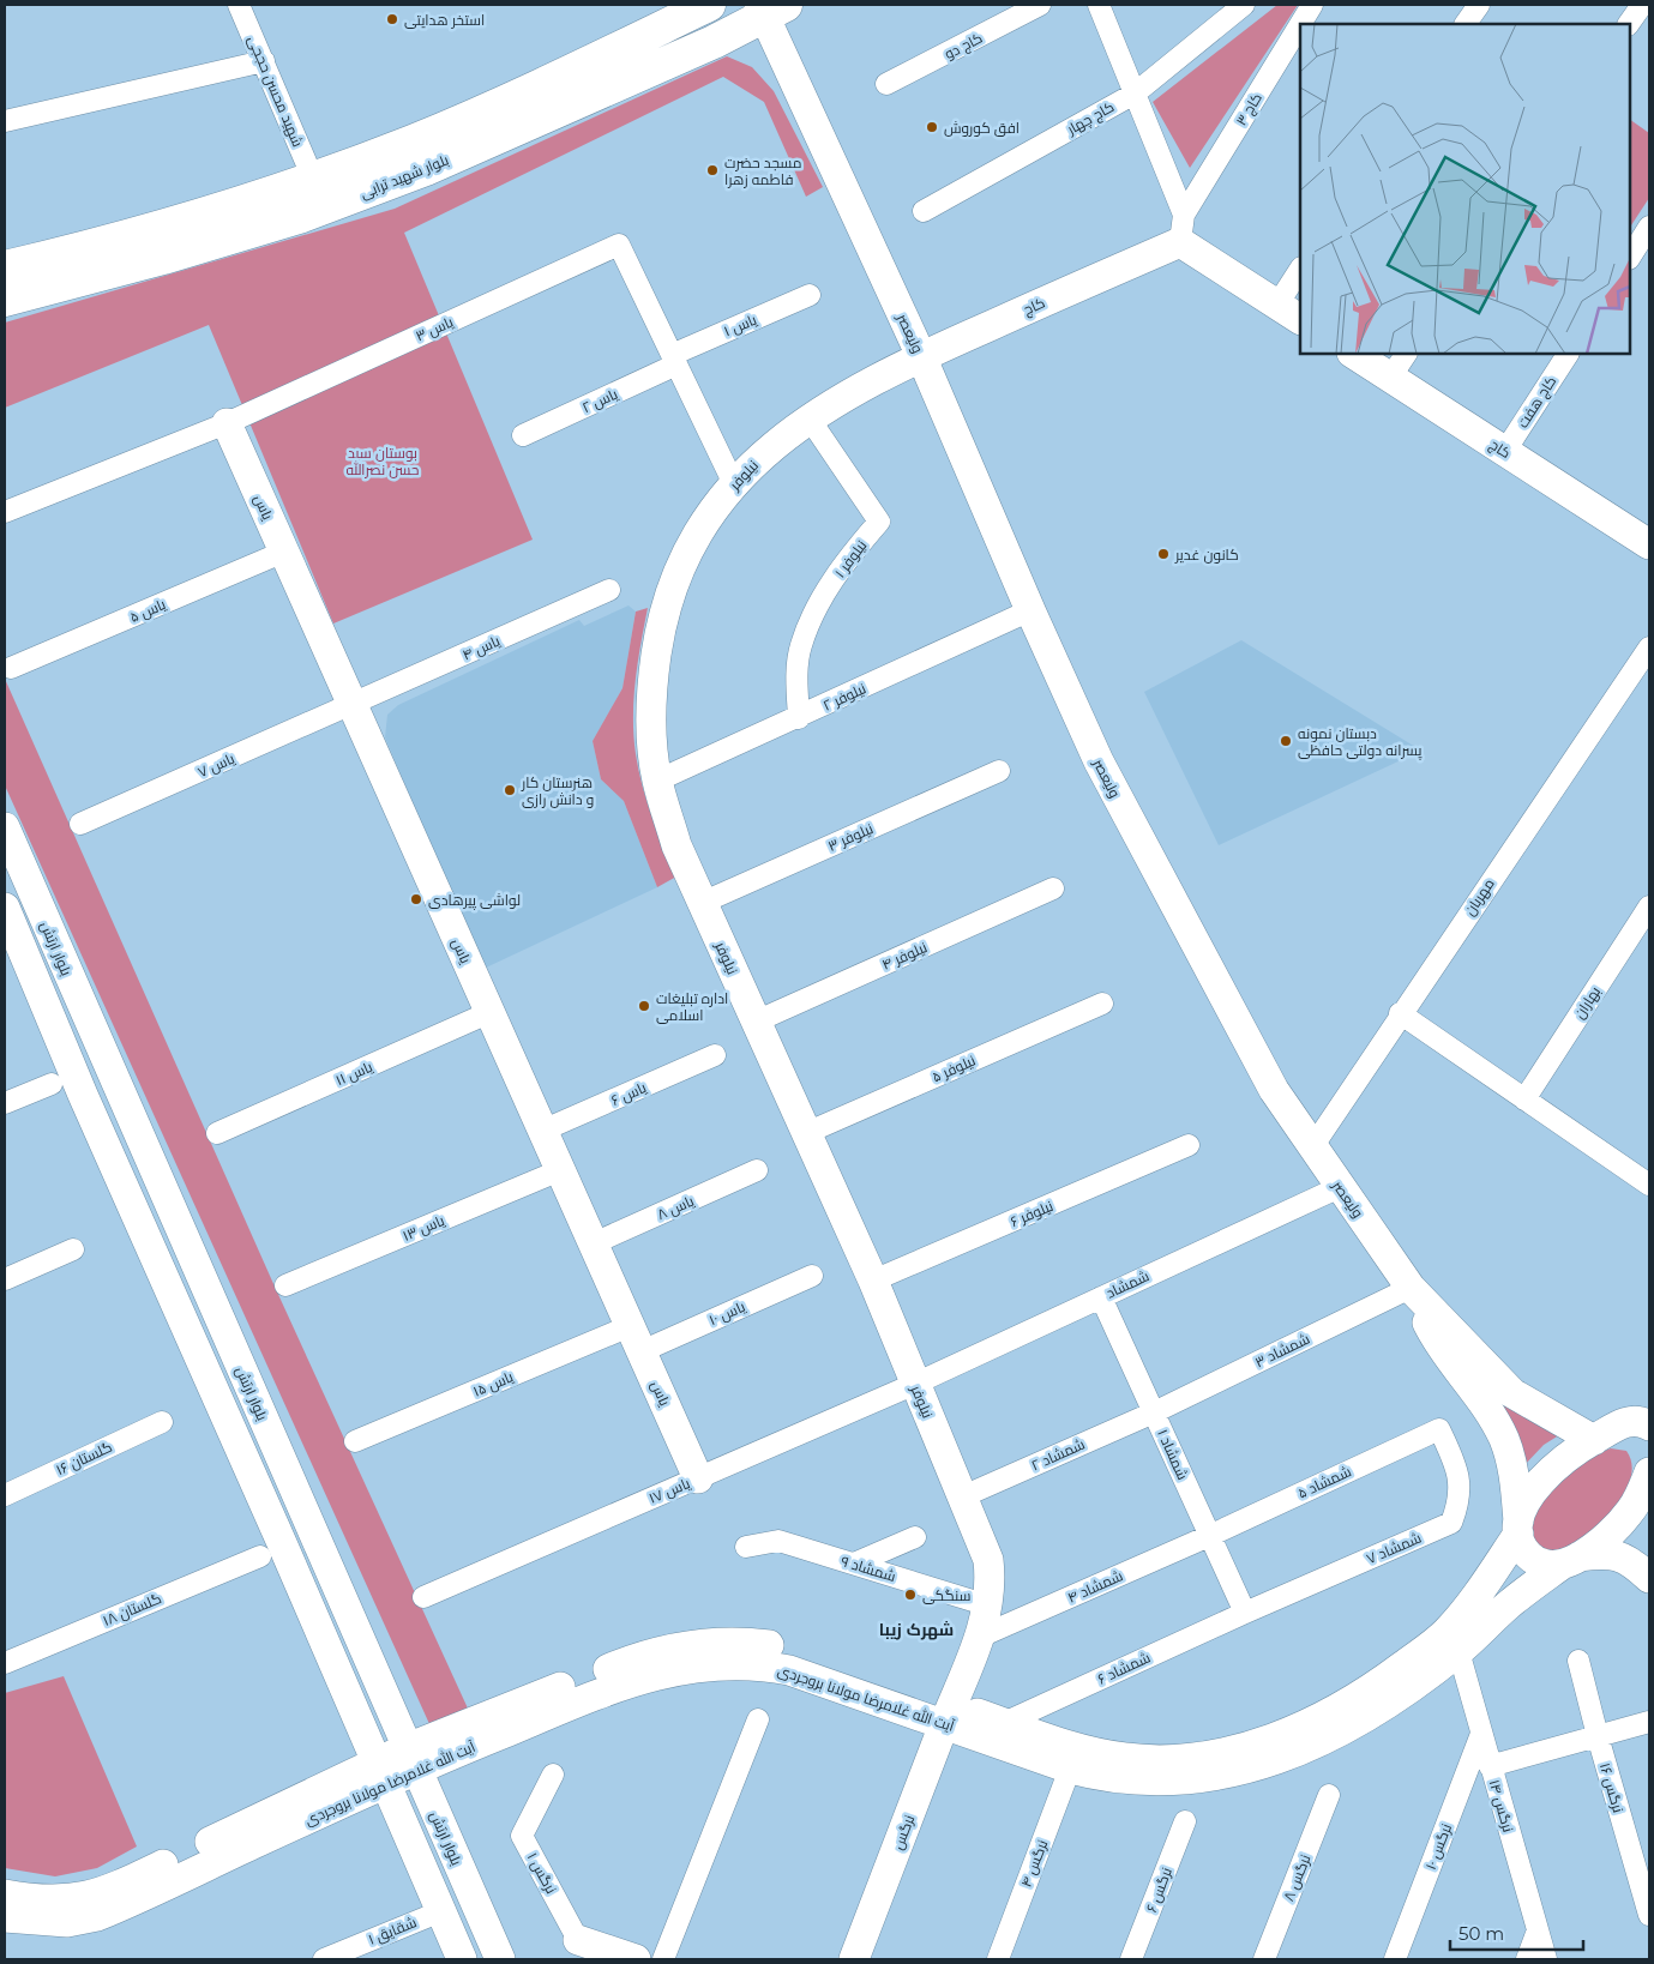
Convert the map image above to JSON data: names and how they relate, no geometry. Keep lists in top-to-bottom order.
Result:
{
  "streets": {
    "main road": ["بلوار شهید ترابی"],
    "street": [
      "کاج دو",
      "شهید محسن حججی",
      "کاج ۳",
      "کاج چهار",
      "کاج",
      "یاس ۱",
      "یاس ۳",
      "ولیعصر",
      "یاس ۲",
      "کاج هفت",
      "نیلوفر",
      "یاس",
      "نیلوفر ۱",
      "یاس ۵",
      "یاس ۴",
      "نیلوفر ۲",
      "یاس ۷",
      "نیلوفر ۳",
      "مهربان",
      "بلوار ارتش",
      "نیلوفر ۴",
      "بهاران",
      "نیلوفر ۵",
      "یاس ۱۱",
      "یاس ۶",
      "یاس ۸",
      "نیلوفر ۶",
      "یاس ۱۳",
      "شمشاد",
      "یاس ۱۰",
      "شمشاد ۳",
      "یاس ۱۵",
      "شمشاد ۲",
      "شمشاد ۱",
      "گلستان ۱۶",
      "شمشاد ۵",
      "یاس ۱۷",
      "شمشاد ۷",
      "شمشاد ۹",
      "شمشاد ۴",
      "گلستان ۱۸",
      "شمشاد ۶",
      "آیت الله غلامرضا مولانا بروجردی",
      "نرگس ۱۶",
      "نرگس ۱۴",
      "نرگس",
      "نرگس ۱۰",
      "نرگس ۴",
      "نرگس ۱",
      "نرگس ۸",
      "نرگس ۶",
      "شقایق ۱"
    ]
  },
  "crossings": [
    ["شهید محسن حججی", "بلوار شهید ترابی"],
    ["کاج ۳", "کاج"],
    ["بلوار شهید ترابی", "ولیعصر"],
    ["کاج", "ولیعصر"],
    ["کاج", "کاج هفت"],
    ["کاج", "نیلوفر"],
    ["یاس ۱", "یاس ۳"],
    ["یاس ۱", "یاس ۲"],
    ["یاس ۳", "یاس ۲"],
    ["یاس ۳", "نیلوفر"],
    ["یاس ۳", "یاس"],
    ["ولیعصر", "نیلوفر"],
    ["ولیعصر", "نیلوفر ۲"],
    ["ولیعصر", "مهربان"],
    ["ولیعصر", "شمشاد"],
    ["ولیعصر", "شمشاد ۳"],
    ["نیلوفر", "نیلوفر ۱"],
    ["نیلوفر", "نیلوفر ۲"],
    ["نیلوفر", "نیلوفر ۳"],
    ["نیلوفر", "نیلوفر ۴"],
    ["نیلوفر", "نیلوفر ۵"],
    ["نیلوفر", "نیلوفر ۶"],
    ["نیلوفر", "شمشاد"],
    ["نیلوفر", "شمشاد ۲"],
    ["نیلوفر", "یاس ۱۷"],
    ["نیلوفر", "شمشاد ۹"],
    ["نیلوفر", "شمشاد ۴"],
    ["نیلوفر", "آیت الله غلامرضا مولانا بروجردی"],
    ["نیلوفر", "نرگس"],
    ["یاس", "یاس ۵"],
    ["یاس", "یاس ۴"],
    ["یاس", "یاس ۷"],
    ["یاس", "یاس ۱۱"],
    ["یاس", "یاس ۶"],
    ["یاس", "یاس ۸"],
    ["یاس", "یاس ۱۳"],
    ["یاس", "یاس ۱۰"],
    ["یاس", "یاس ۱۵"],
    ["یاس", "یاس ۱۷"],
    ["نیلوفر ۱", "نیلوفر ۲"],
    ["یاس ۴", "یاس ۷"],
    ["بلوار ارتش", "آیت الله غلامرضا مولانا بروجردی"],
    ["شمشاد", "شمشاد ۱"],
    ["شمشاد", "یاس ۱۷"],
    ["یاس ۱۰", "یاس ۱۵"],
    ["شمشاد ۳", "شمشاد ۲"],
    ["شمشاد ۳", "شمشاد ۱"],
    ["شمشاد ۲", "شمشاد ۱"],
    ["شمشاد ۱", "شمشاد ۵"],
    ["شمشاد ۱", "شمشاد ۷"],
    ["شمشاد ۱", "شمشاد ۴"],
    ["شمشاد ۱", "شمشاد ۶"],
    ["شمشاد ۵", "شمشاد ۷"],
    ["شمشاد ۵", "شمشاد ۴"],
    ["شمشاد ۷", "شمشاد ۶"],
    ["شمشاد ۶", "آیت الله غلامرضا مولانا بروجردی"],
    ["آیت الله غلامرضا مولانا بروجردی", "نرگس ۱۴"],
    ["آیت الله غلامرضا مولانا بروجردی", "نرگس"],
    ["آیت الله غلامرضا مولانا بروجردی", "نرگس ۴"],
    ["نرگس ۱۴", "نرگس ۱۰"]
  ],
  "districts": ["شهرک زیبا"],
  "parks": ["بوستان سید حسن نصرالله"],
  "places": [
    "استخر هدایتی",
    "افق کوروش",
    "مسجد حضرت فاطمه زهرا",
    "کانون غدیر",
    "دبستان نمونه پسرانه دولتی حافظی",
    "هنرستان کار و دانش رازی",
    "لواشی پیرهادی",
    "اداره تبلیغات اسلامی",
    "سنگکی"
  ],
  "scale_bar": "50 m"
}
